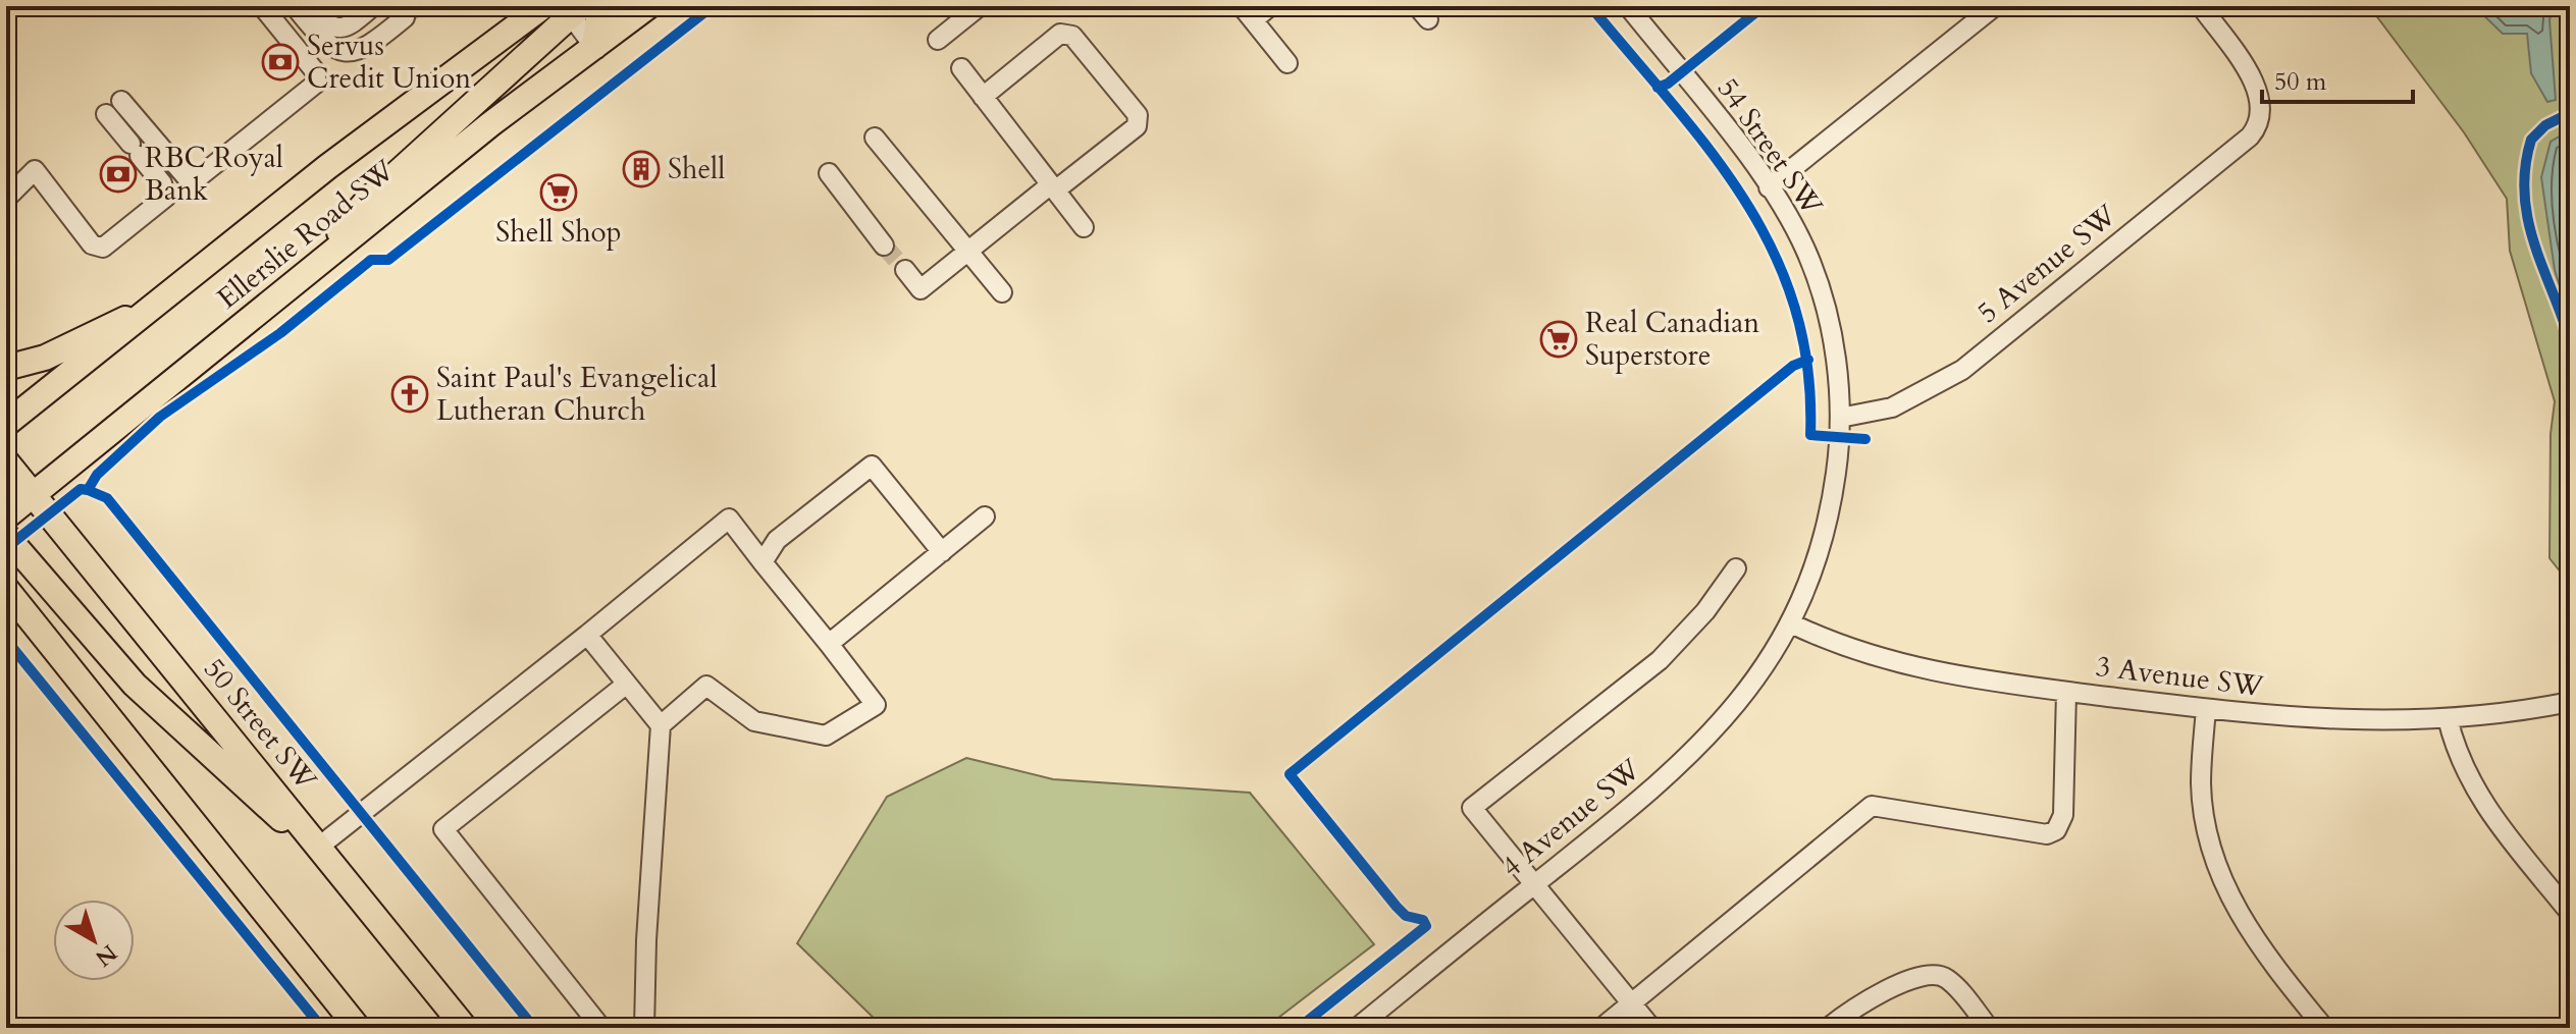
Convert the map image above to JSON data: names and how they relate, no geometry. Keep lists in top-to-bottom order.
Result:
{
  "streets": {
    "main road": ["Ellerslie Road SW", "50 Street SW"],
    "street": [
      "54 Street SW",
      "5 Avenue SW",
      "3 Avenue SW",
      "4 Avenue SW"
    ]
  },
  "crossings": [
    ["54 Street SW", "5 Avenue SW"],
    ["54 Street SW", "3 Avenue SW"],
    ["54 Street SW", "4 Avenue SW"],
    ["Ellerslie Road SW", "50 Street SW"],
    ["3 Avenue SW", "4 Avenue SW"]
  ],
  "places": {
    "bank": ["Servus Credit Union", "RBC Royal Bank"],
    "building": ["Shell"],
    "supermarket": ["Shell Shop", "Real Canadian Superstore"],
    "church": ["Saint Paul's Evangelical Lutheran Church"]
  },
  "scale_bar": "50 m",
  "north": "bottom right"
}
